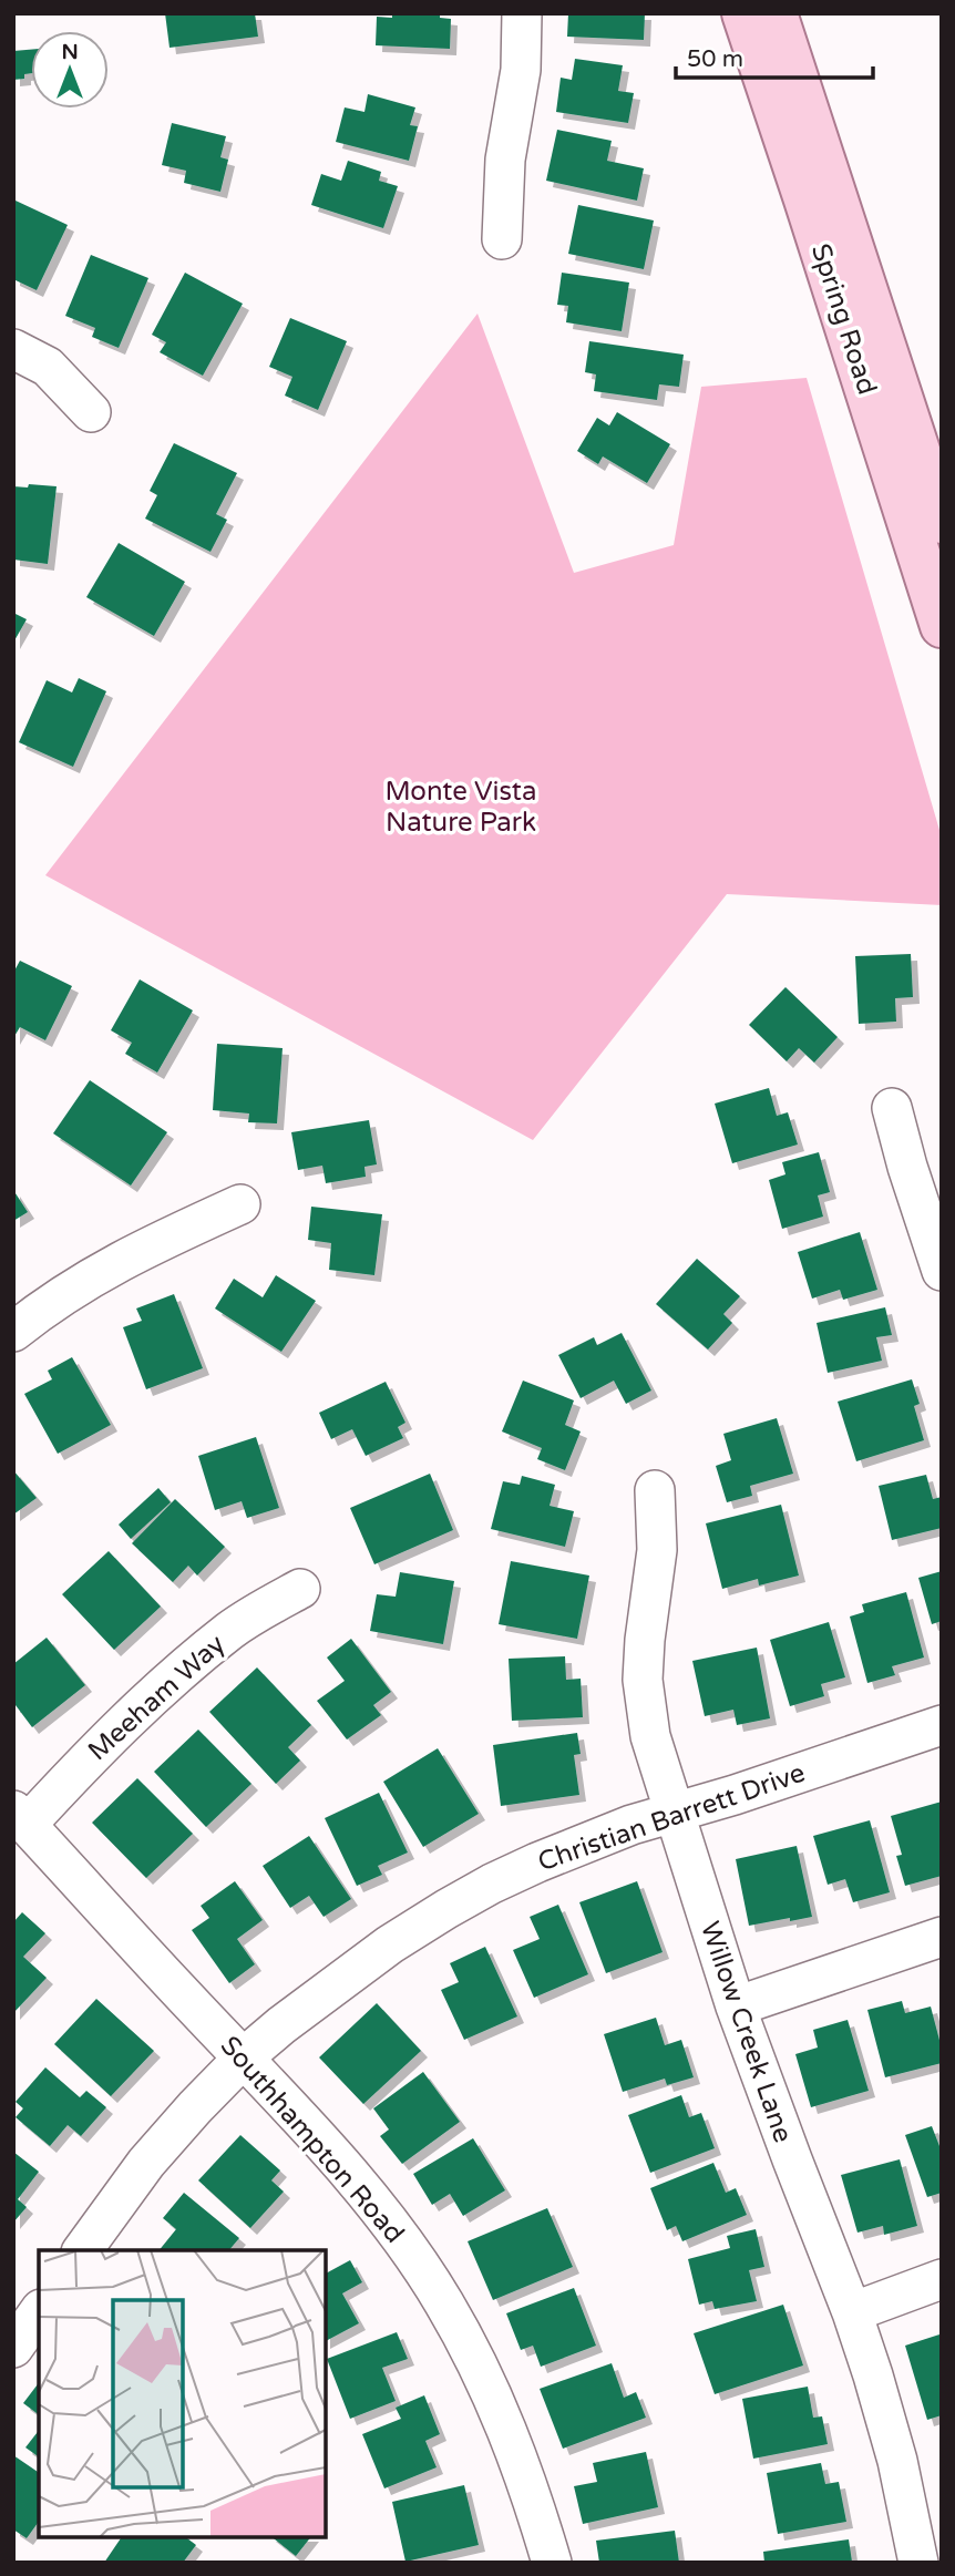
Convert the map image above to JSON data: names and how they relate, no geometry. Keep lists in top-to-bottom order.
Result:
{
  "streets": {
    "main road": ["Spring Road"],
    "street": [
      "Meeham Way",
      "Christian Barrett Drive",
      "Willow Creek Lane",
      "Southhampton Road"
    ]
  },
  "crossings": [
    ["Meeham Way", "Southhampton Road"],
    ["Christian Barrett Drive", "Willow Creek Lane"],
    ["Christian Barrett Drive", "Southhampton Road"]
  ],
  "parks": ["Monte Vista Nature Park"],
  "scale_bar": "50 m",
  "north": "top"
}
